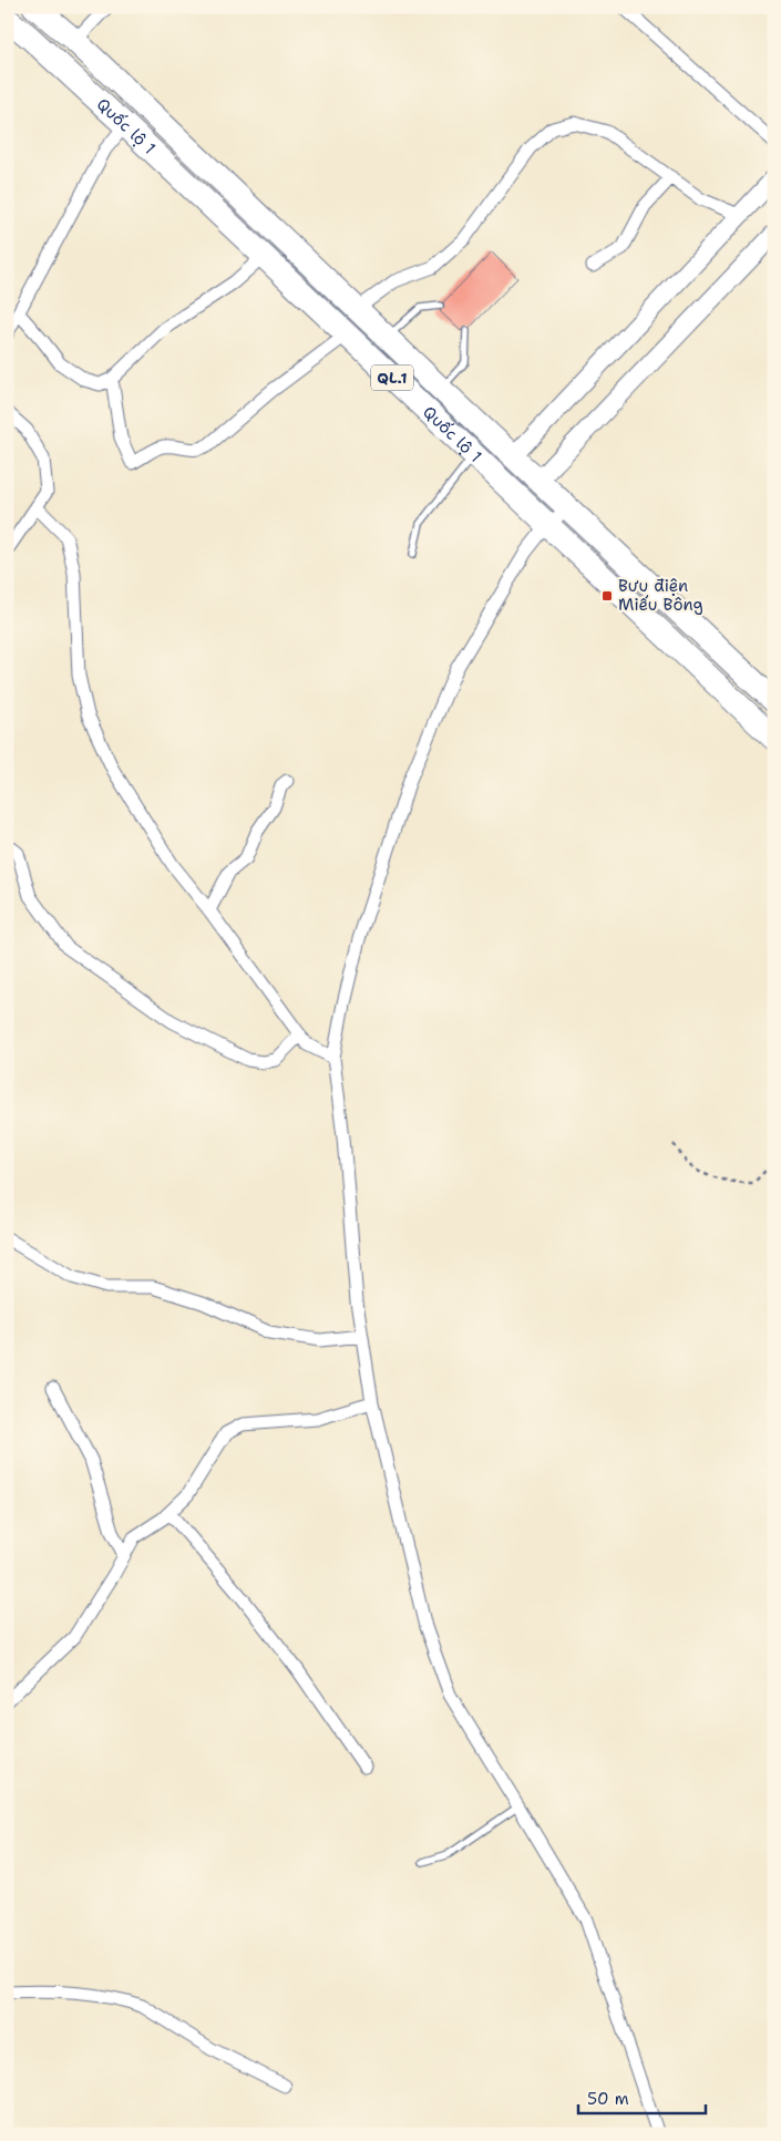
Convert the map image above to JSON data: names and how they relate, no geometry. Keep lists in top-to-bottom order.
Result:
{
  "streets": {
    "highway": ["Quốc lộ 1", "QL.1"]
  },
  "places": {
    "transit": ["Bưu điện Miếu Bông"]
  },
  "scale_bar": "50 m"
}
